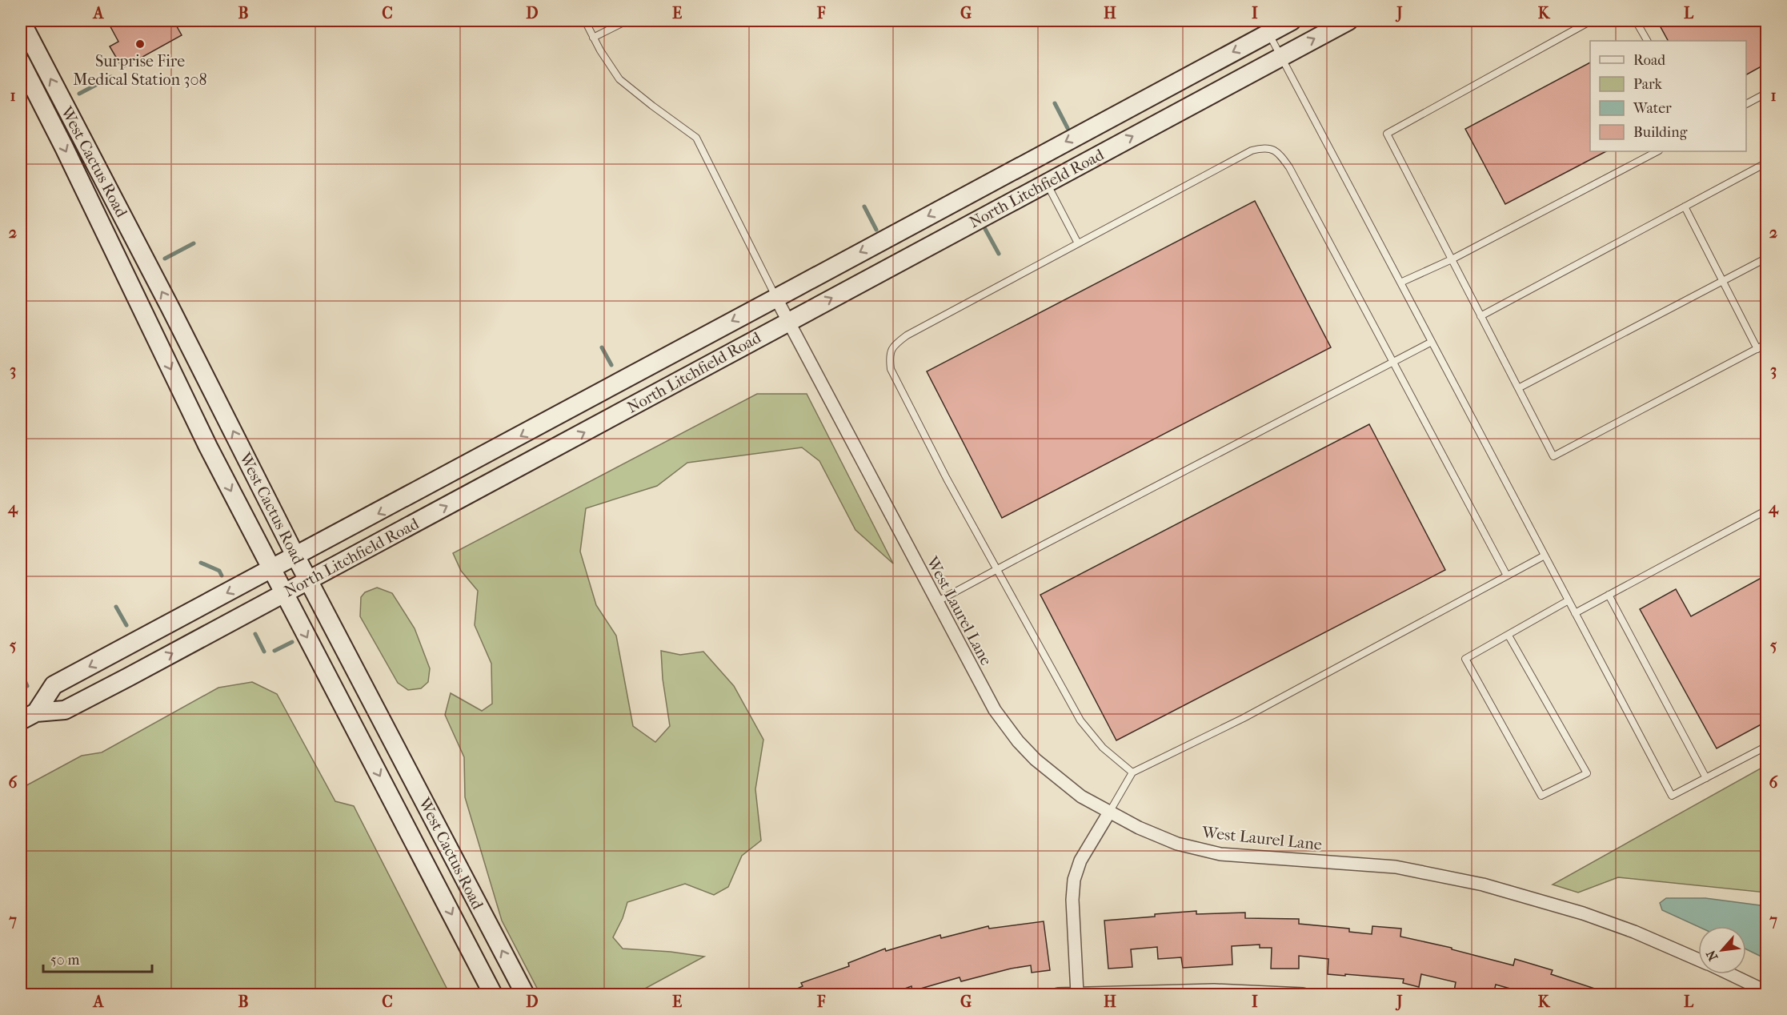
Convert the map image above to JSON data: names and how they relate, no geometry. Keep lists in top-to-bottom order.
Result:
{
  "streets": {
    "main road": ["West Cactus Road", "North Litchfield Road"],
    "street": ["West Laurel Lane"]
  },
  "crossings": [
    ["West Cactus Road", "North Litchfield Road"],
    ["North Litchfield Road", "West Laurel Lane"]
  ],
  "places": ["Surprise Fire Medical Station 308"],
  "legend": [
    "Road",
    "Park",
    "Water",
    "Building"
  ],
  "scale_bar": "50 m",
  "north": "bottom left",
  "grid": {
    "columns": [
      "A",
      "B",
      "C",
      "D",
      "E",
      "F",
      "G",
      "H",
      "I",
      "J",
      "K",
      "L"
    ],
    "rows": [
      "1",
      "2",
      "3",
      "4",
      "5",
      "6",
      "7"
    ]
  }
}
